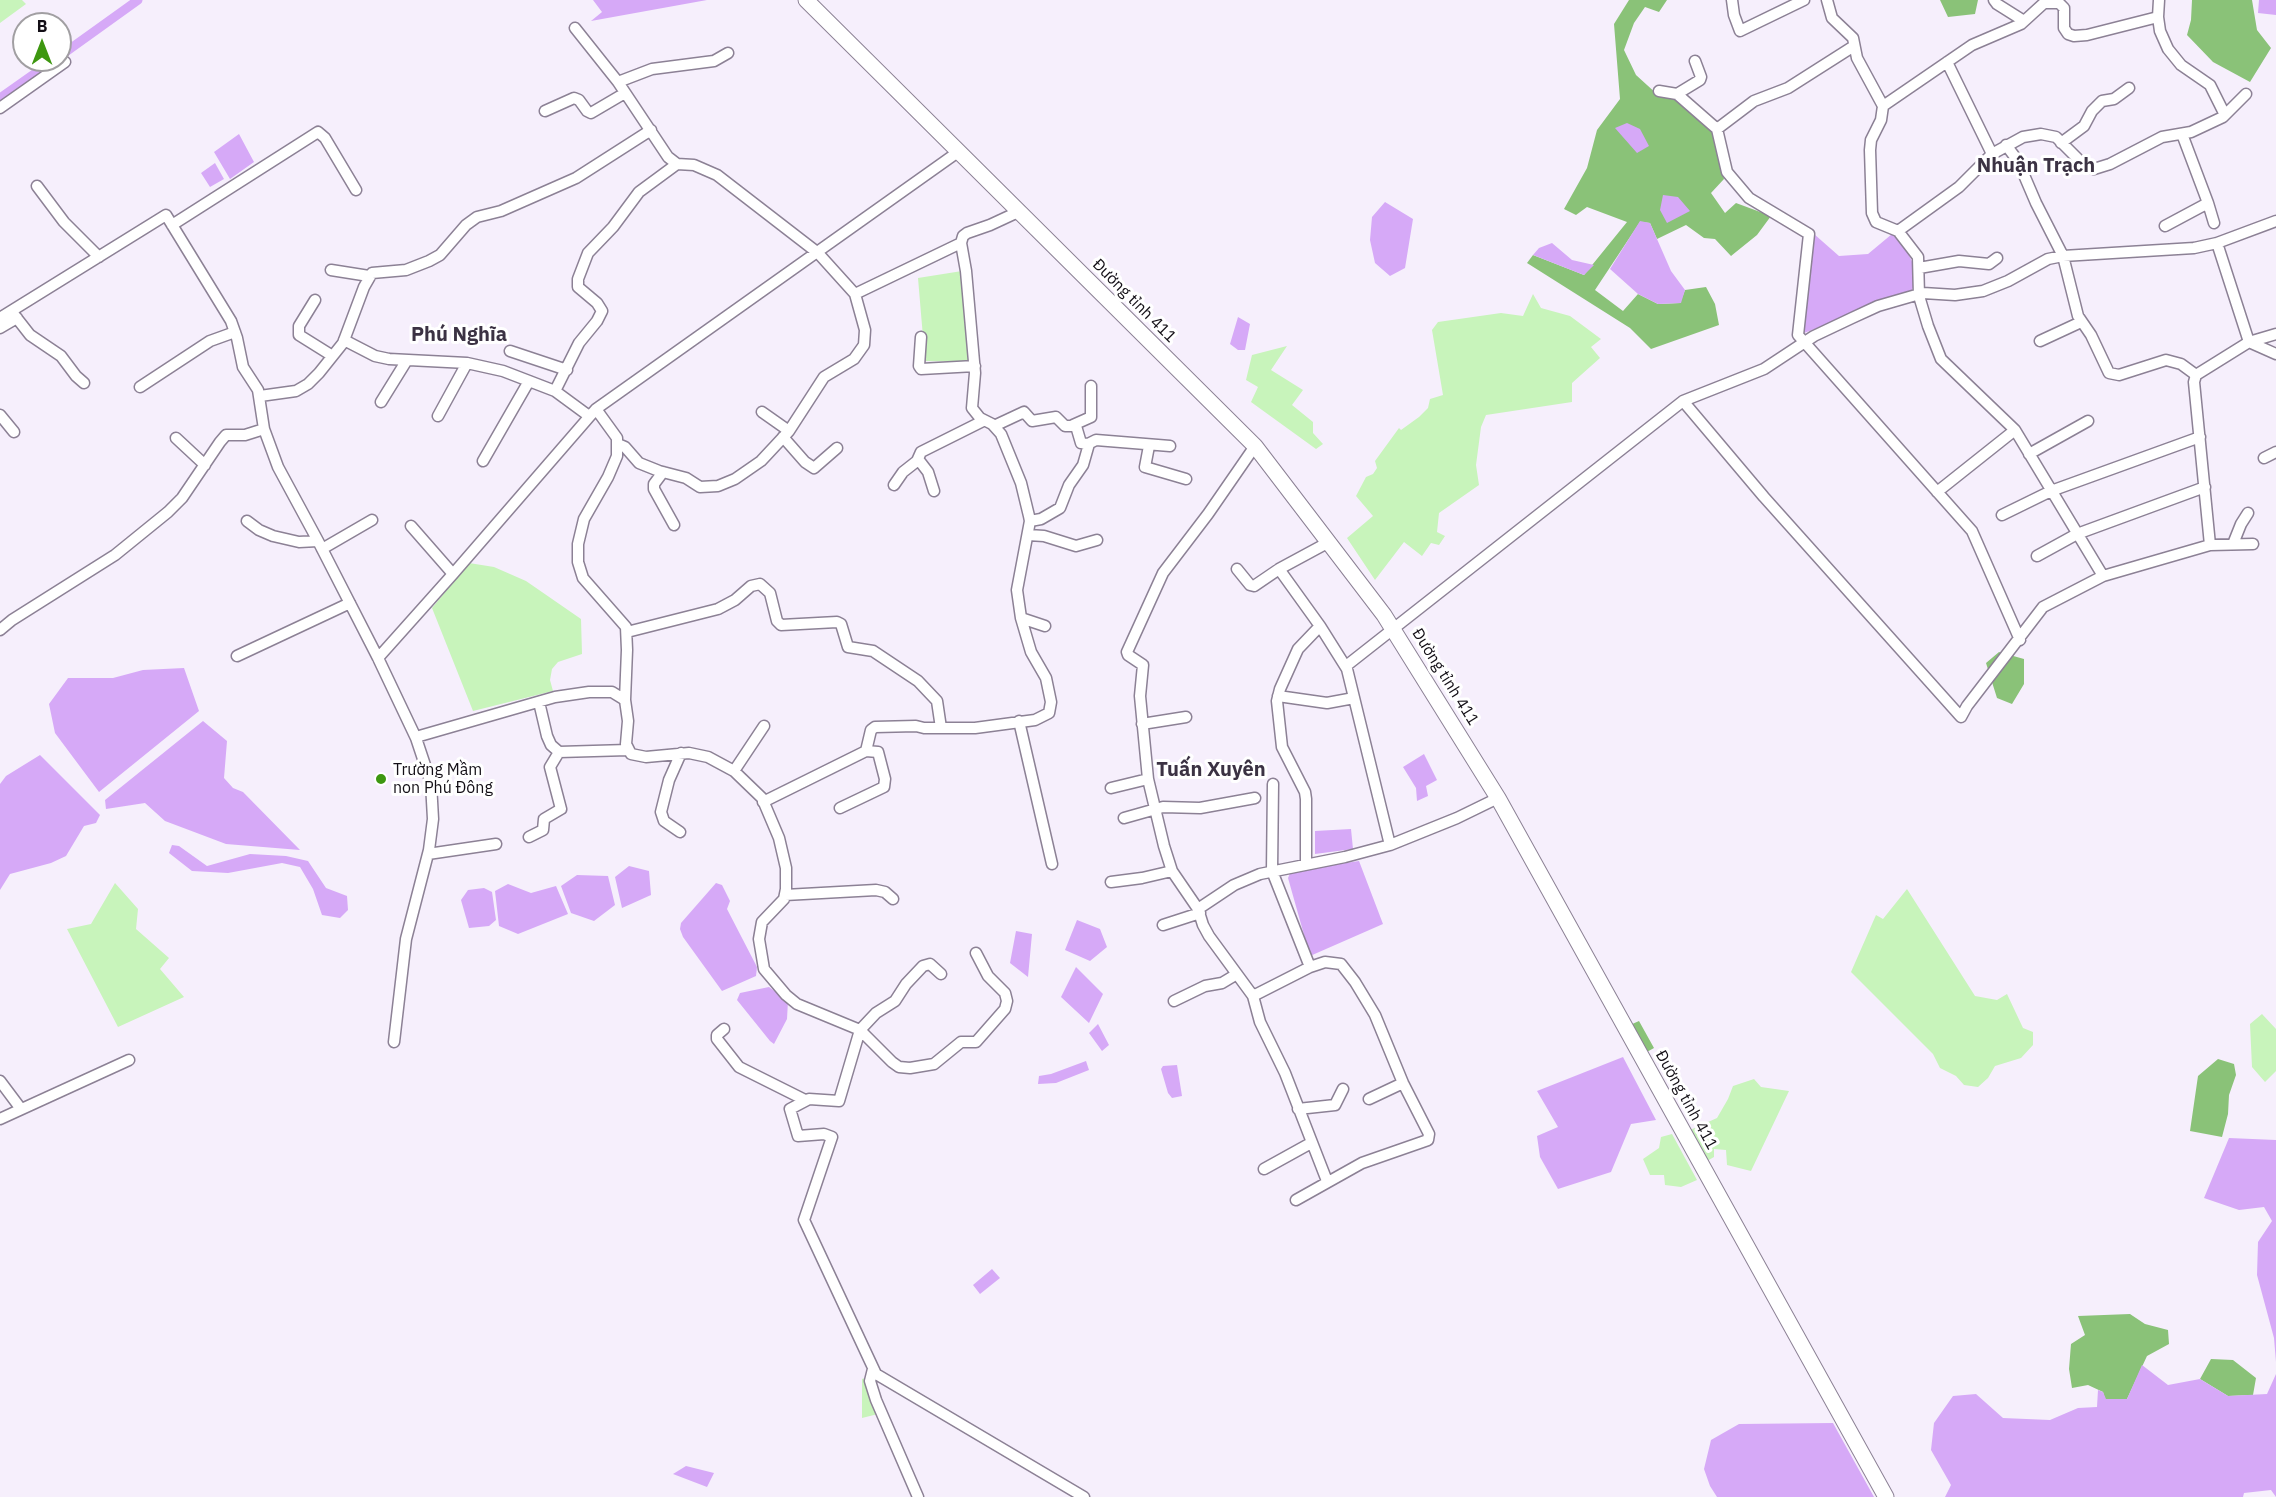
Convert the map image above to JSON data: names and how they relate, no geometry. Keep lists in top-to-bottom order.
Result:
{
  "streets": {
    "main road": ["Đường tỉnh 411"]
  },
  "districts": ["Nhuận Trạch", "Phú Nghĩa", "Tuấn Xuyên"],
  "places": ["Trường Mầm non Phú Đông"],
  "north": "top"
}
